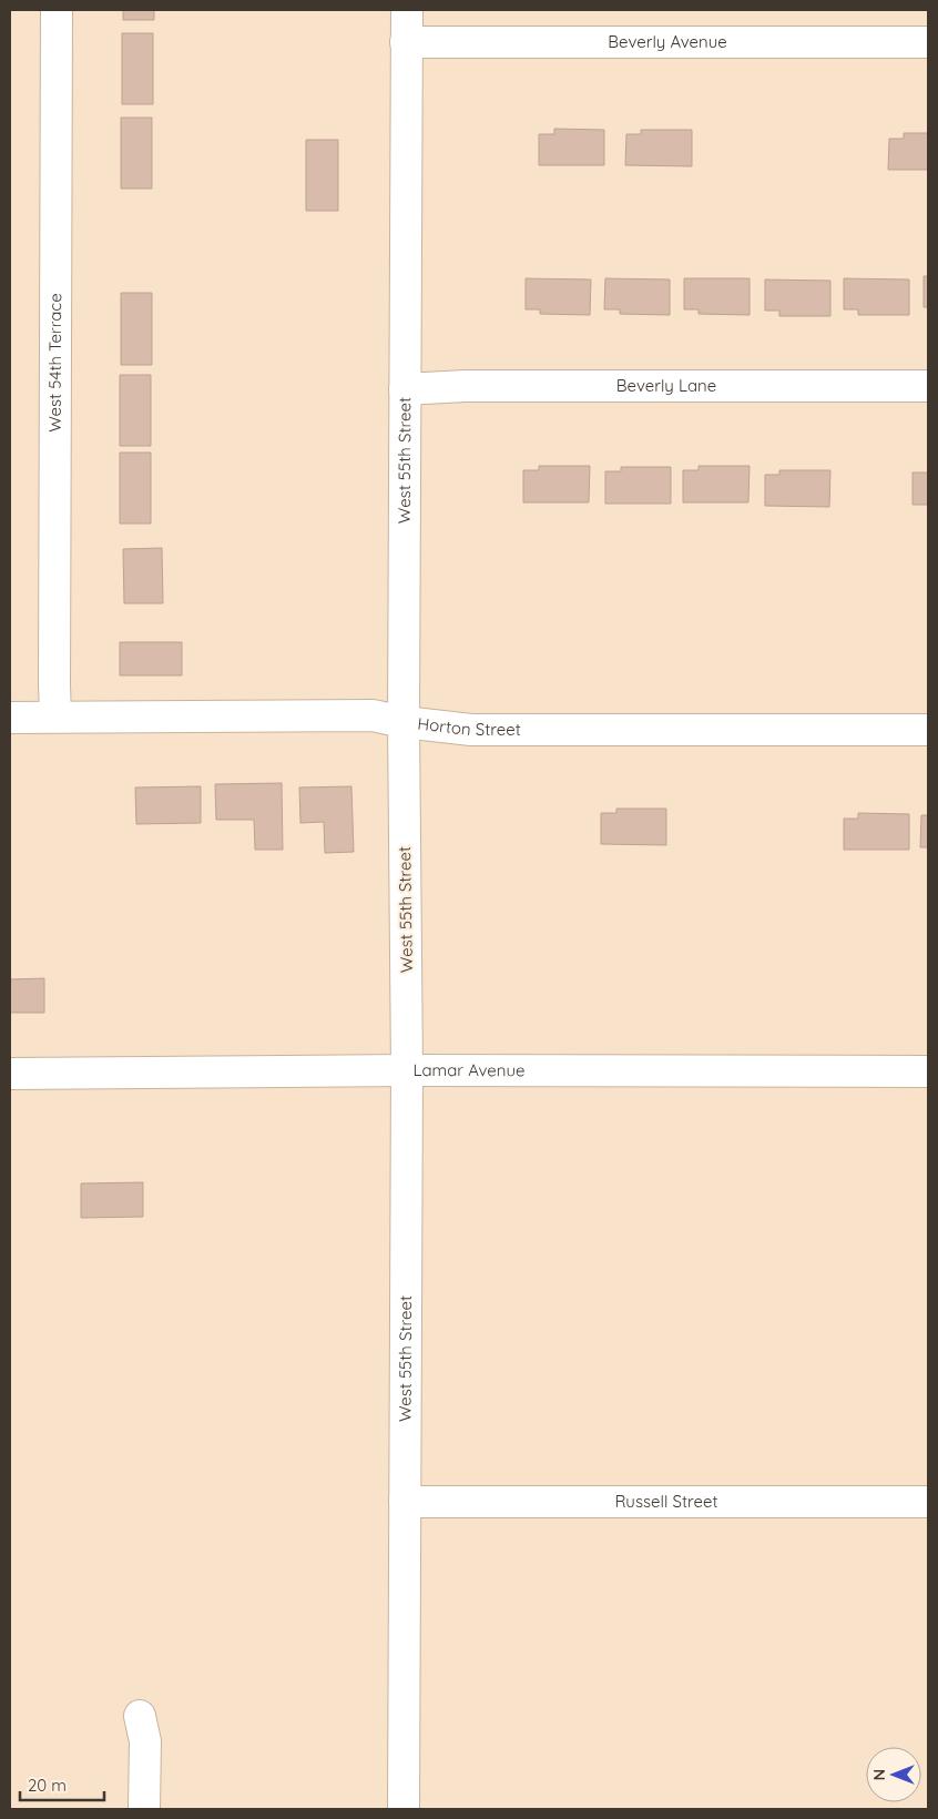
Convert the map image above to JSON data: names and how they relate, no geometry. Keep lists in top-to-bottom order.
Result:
{
  "streets": {
    "street": [
      "Beverly Avenue",
      "West 54th Terrace",
      "Beverly Lane",
      "West 55th Street",
      "Horton Street",
      "Lamar Avenue",
      "Russell Street"
    ]
  },
  "crossings": [
    ["Beverly Avenue", "West 55th Street"],
    ["West 54th Terrace", "Horton Street"],
    ["Beverly Lane", "West 55th Street"],
    ["West 55th Street", "Horton Street"],
    ["West 55th Street", "Lamar Avenue"],
    ["West 55th Street", "Russell Street"]
  ],
  "scale_bar": "20 m",
  "north": "left"
}
